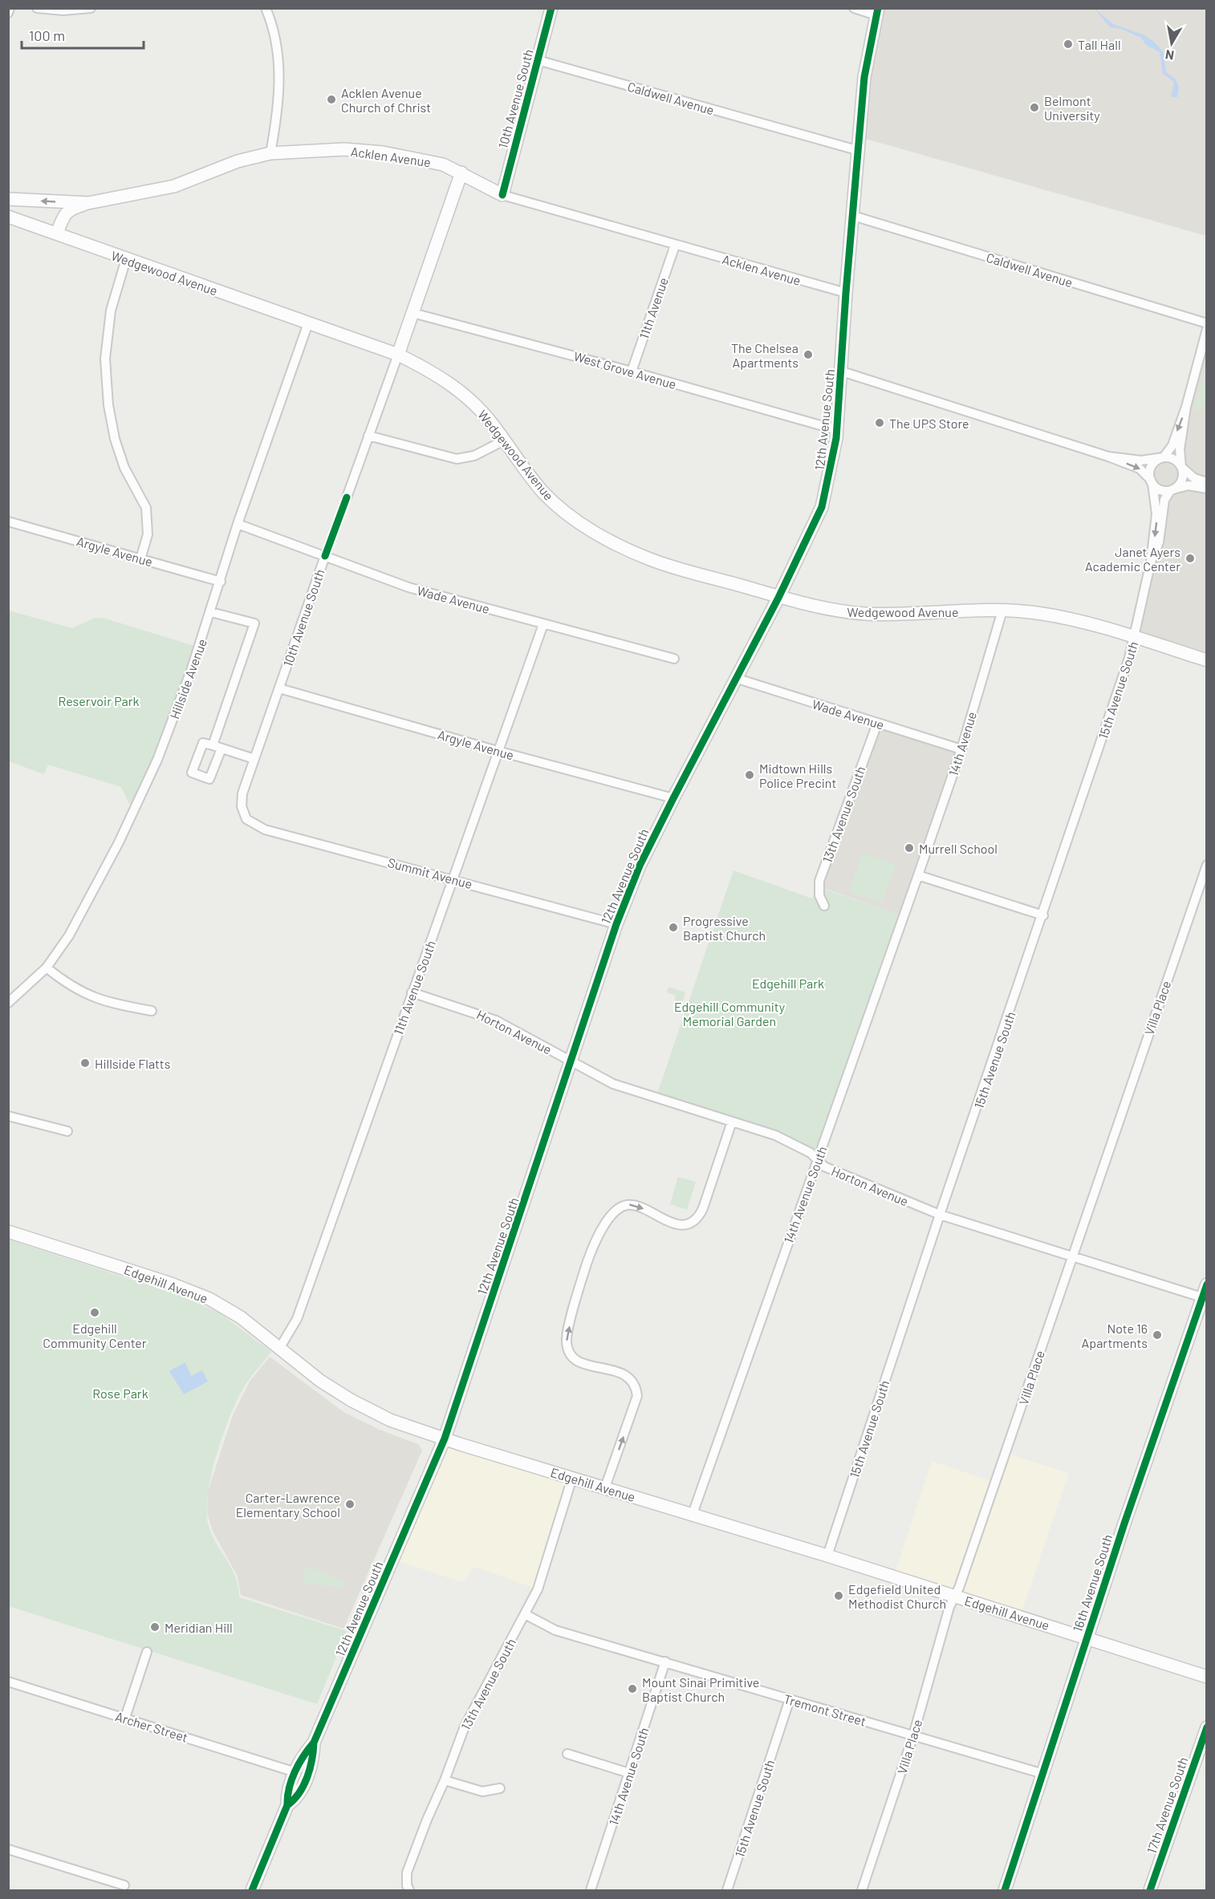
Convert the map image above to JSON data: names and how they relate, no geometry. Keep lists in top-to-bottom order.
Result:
{
  "streets": {
    "main road": [
      "10th Avenue South",
      "Acklen Avenue",
      "Wedgewood Avenue",
      "12th Avenue South",
      "Edgehill Avenue",
      "16th Avenue South",
      "17th Avenue South"
    ],
    "street": [
      "Caldwell Avenue",
      "11th Avenue",
      "West Grove Avenue",
      "Argyle Avenue",
      "Wade Avenue",
      "Hillside Avenue",
      "15th Avenue South",
      "14th Avenue",
      "13th Avenue South",
      "Summit Avenue",
      "11th Avenue South",
      "Villa Place",
      "Horton Avenue",
      "14th Avenue South",
      "Tremont Street",
      "Archer Street"
    ]
  },
  "crossings": [
    ["Caldwell Avenue", "10th Avenue South"],
    ["Caldwell Avenue", "12th Avenue South"],
    ["10th Avenue South", "Acklen Avenue"],
    ["10th Avenue South", "Argyle Avenue"],
    ["10th Avenue South", "Wade Avenue"],
    ["10th Avenue South", "Summit Avenue"],
    ["Acklen Avenue", "11th Avenue"],
    ["Acklen Avenue", "12th Avenue South"],
    ["Wedgewood Avenue", "12th Avenue South"],
    ["Wedgewood Avenue", "Hillside Avenue"],
    ["Wedgewood Avenue", "15th Avenue South"],
    ["Wedgewood Avenue", "14th Avenue"],
    ["11th Avenue", "West Grove Avenue"],
    ["West Grove Avenue", "12th Avenue South"],
    ["12th Avenue South", "Argyle Avenue"],
    ["12th Avenue South", "Wade Avenue"],
    ["12th Avenue South", "Summit Avenue"],
    ["12th Avenue South", "Horton Avenue"],
    ["12th Avenue South", "Edgehill Avenue"],
    ["12th Avenue South", "Archer Street"],
    ["Argyle Avenue", "Hillside Avenue"],
    ["Argyle Avenue", "11th Avenue South"],
    ["Wade Avenue", "Hillside Avenue"],
    ["Wade Avenue", "14th Avenue"],
    ["Wade Avenue", "13th Avenue South"],
    ["Wade Avenue", "11th Avenue South"],
    ["15th Avenue South", "Horton Avenue"],
    ["15th Avenue South", "Edgehill Avenue"],
    ["15th Avenue South", "Tremont Street"],
    ["14th Avenue", "14th Avenue South"],
    ["13th Avenue South", "Edgehill Avenue"],
    ["13th Avenue South", "Tremont Street"],
    ["Summit Avenue", "11th Avenue South"],
    ["11th Avenue South", "Horton Avenue"],
    ["11th Avenue South", "Edgehill Avenue"],
    ["Villa Place", "Horton Avenue"],
    ["Villa Place", "Edgehill Avenue"],
    ["Villa Place", "Tremont Street"],
    ["Horton Avenue", "14th Avenue South"],
    ["Horton Avenue", "16th Avenue South"],
    ["14th Avenue South", "Edgehill Avenue"],
    ["14th Avenue South", "Tremont Street"],
    ["Edgehill Avenue", "16th Avenue South"],
    ["16th Avenue South", "Tremont Street"]
  ],
  "parks": [
    "Reservoir Park",
    "Edgehill Park",
    "Edgehill Community Memorial Garden",
    "Rose Park"
  ],
  "places": [
    "Tall Hall",
    "Acklen Avenue Church of Christ",
    "Belmont University",
    "The Chelsea Apartments",
    "The UPS Store",
    "Janet Ayers Academic Center",
    "Midtown Hills Police Precint",
    "Murrell School",
    "Progressive Baptist Church",
    "Hillside Flatts",
    "Edgehill Community Center",
    "Note 16 Apartments",
    "Carter-Lawrence Elementary School",
    "Edgefield United Methodist Church",
    "Meridian Hill",
    "Mount Sinai Primitive Baptist Church"
  ],
  "scale_bar": "100 m",
  "north": "bottom"
}
